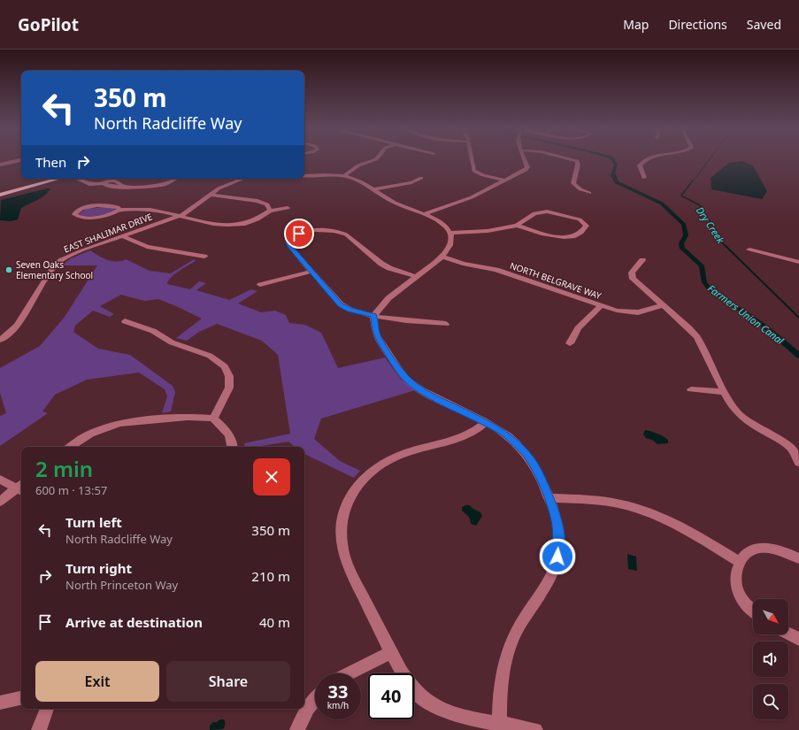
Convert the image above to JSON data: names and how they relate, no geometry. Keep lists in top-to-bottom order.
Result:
{
  "streets": {
    "street": ["EAST SHALIMAR DRIVE", "NORTH BELGRAVE WAY"]
  },
  "water": ["Dry Creek", "Farmers Union Canal"],
  "places": ["Seven Oaks Elementary School"],
  "north": "bottom right",
  "page": {
    "header": "GoPilot",
    "nav": ["Map", "Directions", "Saved"],
    "turn": ["350 m", "North Radcliffe Way"],
    "then": "Then",
    "heading": ["2 min", "600 m · 13:57"],
    "list": [
      {
        "name": "Turn left",
        "note": "North Radcliffe Way",
        "value": "350 m"
      },
      {
        "name": "Turn right",
        "note": "North Princeton Way",
        "value": "210 m"
      },
      {
        "name": "Arrive at destination",
        "value": "40 m"
      }
    ],
    "buttons": ["Exit", "Share"],
    "speed": "33 km/h",
    "limit": "40"
  }
}
